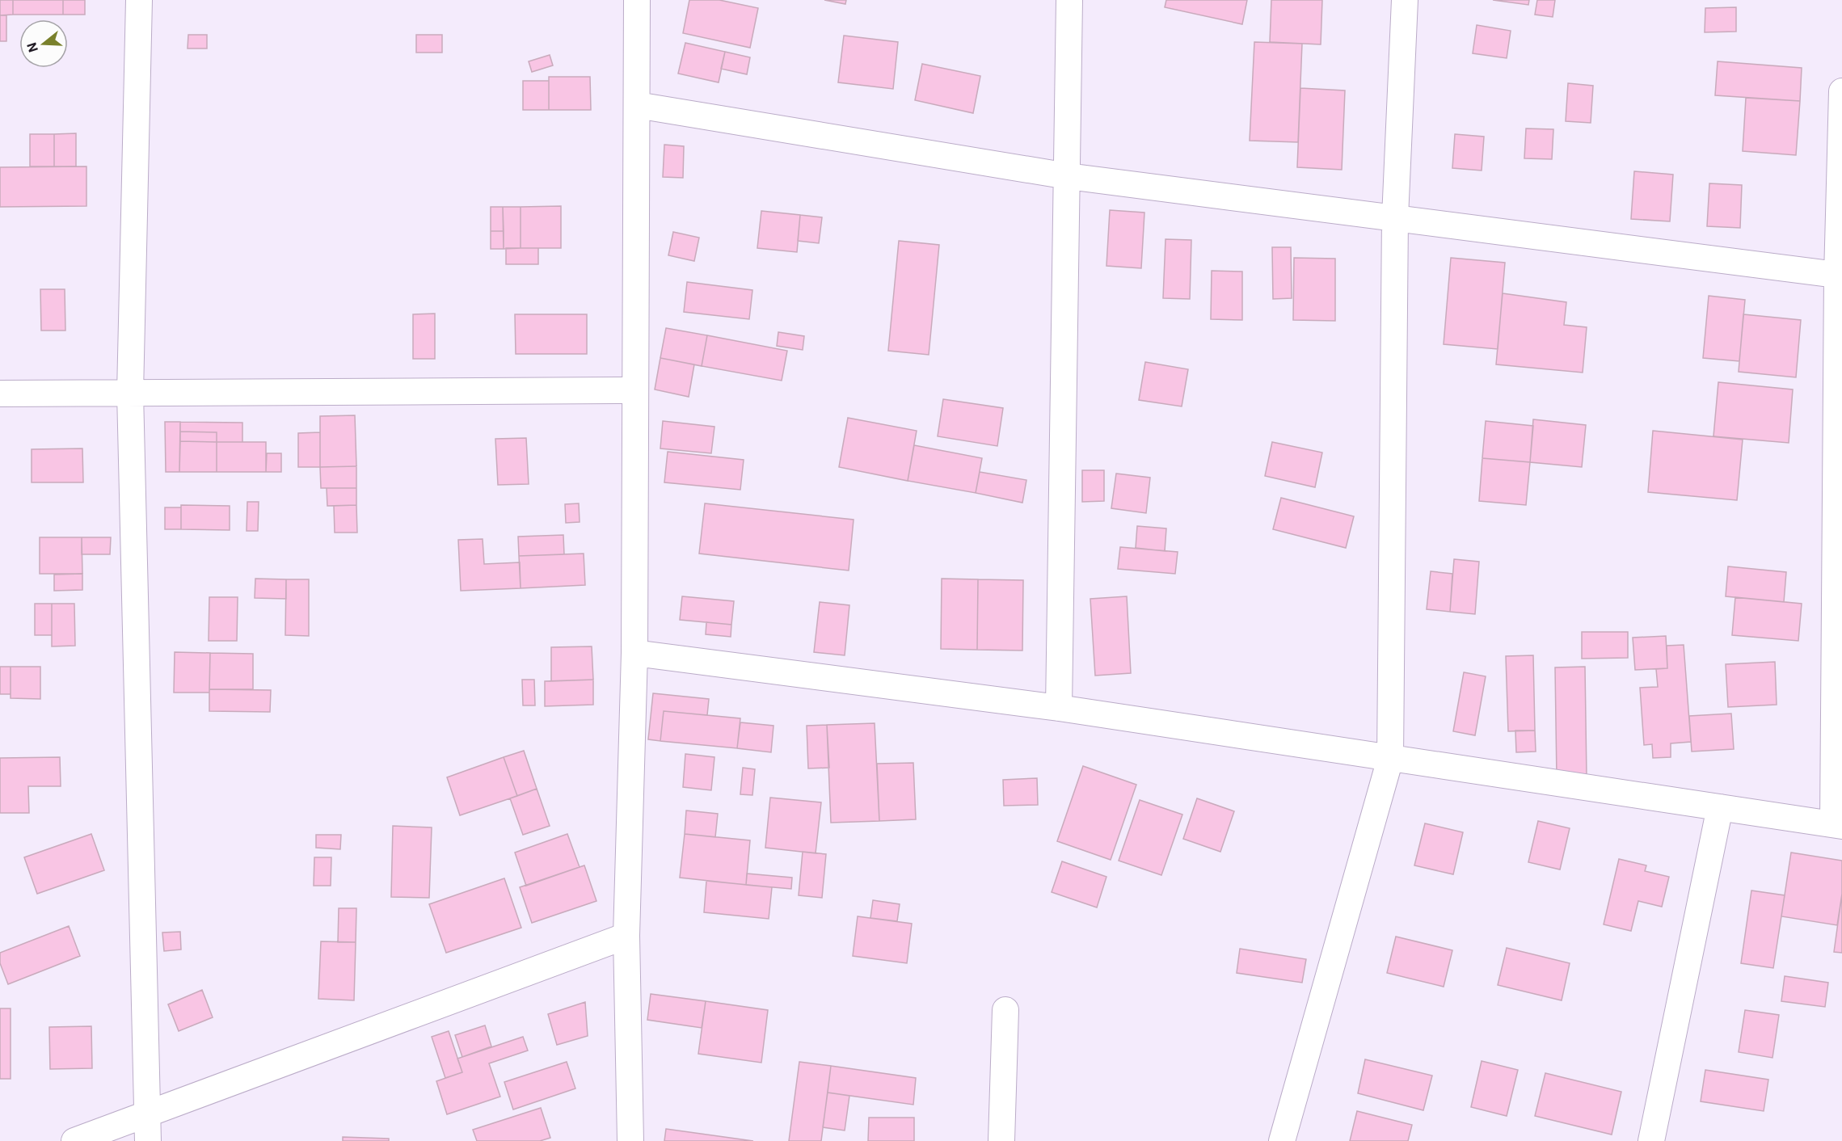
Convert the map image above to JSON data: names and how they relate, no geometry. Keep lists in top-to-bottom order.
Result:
{
  "north": "left"
}
